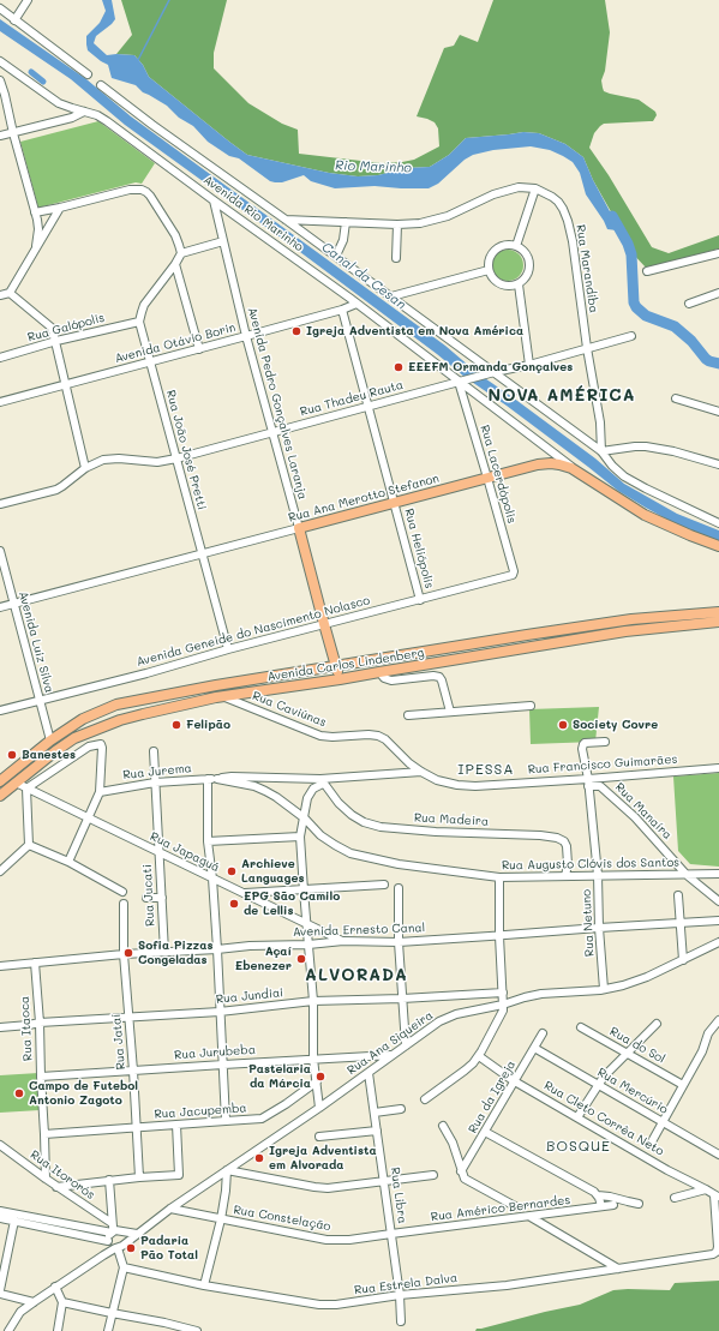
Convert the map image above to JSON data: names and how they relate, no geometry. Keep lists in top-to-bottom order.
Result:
{
  "streets": {
    "main road": ["Avenida Pedro Gonçalves Laranja", "Rua Ana Merotto Stefanon", "Avenida Carlos Lindenberg"],
    "street": [
      "Avenida Rio Marinho",
      "Rua Marandiba",
      "Rua Galópolis",
      "Avenida Otávio Borin",
      "Rua Thadeu Rauta",
      "Rua João José Pretti",
      "Rua Lacerdópolis",
      "Rua Heliópolis",
      "Avenida Geneide do Nascimento Nolasco",
      "Avenida Luiz Silva",
      "Rua Caviúnas",
      "Rua Francisco Guimarães",
      "Rua Jurema",
      "Rua Manaíra",
      "Rua Madeira",
      "Rua Japaguá",
      "Rua Augusto Clóvis dos Santos",
      "Rua Jucati",
      "Rua Netuno",
      "Avenida Ernesto Canal",
      "Rua Jundiai",
      "Rua Itaoca",
      "Rua Jataí",
      "Rua Ana Siqueira",
      "Rua do Sol",
      "Rua Jurubeba",
      "Rua Mercúrio",
      "Rua da Igreja",
      "Rua Jacupemba",
      "Rua Cleto Corrêa Neto",
      "Rua Itororós",
      "Rua Libra",
      "Rua Américo Bernardes",
      "Rua Constelação",
      "Rua Estrela Dalva"
    ]
  },
  "crossings": [
    ["Avenida Rio Marinho", "Rua Marandiba"],
    ["Avenida Rio Marinho", "Avenida Otávio Borin"],
    ["Avenida Rio Marinho", "Rua Thadeu Rauta"],
    ["Avenida Rio Marinho", "Avenida Pedro Gonçalves Laranja"],
    ["Avenida Rio Marinho", "Rua Lacerdópolis"],
    ["Avenida Rio Marinho", "Rua Ana Merotto Stefanon"],
    ["Rua Marandiba", "Rua Thadeu Rauta"],
    ["Rua Galópolis", "Rua João José Pretti"],
    ["Avenida Otávio Borin", "Avenida Pedro Gonçalves Laranja"],
    ["Avenida Otávio Borin", "Rua João José Pretti"],
    ["Avenida Otávio Borin", "Rua Heliópolis"],
    ["Rua Thadeu Rauta", "Avenida Pedro Gonçalves Laranja"],
    ["Rua Thadeu Rauta", "Rua João José Pretti"],
    ["Rua Thadeu Rauta", "Rua Lacerdópolis"],
    ["Rua Thadeu Rauta", "Rua Heliópolis"],
    ["Avenida Pedro Gonçalves Laranja", "Rua Ana Merotto Stefanon"],
    ["Avenida Pedro Gonçalves Laranja", "Avenida Geneide do Nascimento Nolasco"],
    ["Avenida Pedro Gonçalves Laranja", "Avenida Carlos Lindenberg"],
    ["Rua João José Pretti", "Rua Ana Merotto Stefanon"],
    ["Rua João José Pretti", "Avenida Geneide do Nascimento Nolasco"],
    ["Rua Lacerdópolis", "Rua Ana Merotto Stefanon"],
    ["Rua Lacerdópolis", "Avenida Geneide do Nascimento Nolasco"],
    ["Rua Ana Merotto Stefanon", "Rua Heliópolis"],
    ["Rua Ana Merotto Stefanon", "Avenida Luiz Silva"],
    ["Rua Heliópolis", "Avenida Geneide do Nascimento Nolasco"],
    ["Avenida Geneide do Nascimento Nolasco", "Avenida Luiz Silva"],
    ["Avenida Luiz Silva", "Avenida Carlos Lindenberg"],
    ["Avenida Carlos Lindenberg", "Rua Caviúnas"],
    ["Avenida Carlos Lindenberg", "Rua Japaguá"],
    ["Rua Caviúnas", "Rua Francisco Guimarães"],
    ["Rua Francisco Guimarães", "Rua Jurema"],
    ["Rua Francisco Guimarães", "Rua Manaíra"],
    ["Rua Francisco Guimarães", "Rua Madeira"],
    ["Rua Francisco Guimarães", "Rua Netuno"],
    ["Rua Jurema", "Rua Augusto Clóvis dos Santos"],
    ["Rua Jurema", "Rua Jucati"],
    ["Rua Manaíra", "Rua Augusto Clóvis dos Santos"],
    ["Rua Manaíra", "Rua Netuno"],
    ["Rua Madeira", "Rua Augusto Clóvis dos Santos"],
    ["Rua Japaguá", "Rua Jucati"],
    ["Rua Japaguá", "Avenida Ernesto Canal"],
    ["Rua Augusto Clóvis dos Santos", "Rua Netuno"],
    ["Rua Jucati", "Avenida Ernesto Canal"],
    ["Rua Netuno", "Avenida Ernesto Canal"],
    ["Rua Netuno", "Rua Ana Siqueira"],
    ["Avenida Ernesto Canal", "Rua Itaoca"],
    ["Avenida Ernesto Canal", "Rua Jataí"],
    ["Rua Jundiai", "Rua Itaoca"],
    ["Rua Jundiai", "Rua Jataí"],
    ["Rua Itaoca", "Rua Jurubeba"],
    ["Rua Itaoca", "Rua Jacupemba"],
    ["Rua Itaoca", "Rua Itororós"],
    ["Rua Jataí", "Rua Jurubeba"],
    ["Rua Jataí", "Rua Jacupemba"],
    ["Rua Ana Siqueira", "Rua Jurubeba"],
    ["Rua Ana Siqueira", "Rua Libra"],
    ["Rua Ana Siqueira", "Rua Constelação"],
    ["Rua Mercúrio", "Rua da Igreja"],
    ["Rua da Igreja", "Rua Cleto Corrêa Neto"],
    ["Rua Cleto Corrêa Neto", "Rua Estrela Dalva"],
    ["Rua Libra", "Rua Américo Bernardes"],
    ["Rua Libra", "Rua Constelação"],
    ["Rua Libra", "Rua Estrela Dalva"],
    ["Rua Américo Bernardes", "Rua Constelação"]
  ],
  "districts": [
    "NOVA AMÉRICA",
    "IPESSA",
    "ALVORADA",
    "BOSQUE"
  ],
  "water": ["Rio Marinho", "Canal da Cesan"],
  "places": [
    "Igreja Adventista em Nova América",
    "EEEFM Ormanda Gonçalves",
    "Felipão",
    "Society Covre",
    "Banestes",
    "Archieve Languages",
    "EPG São Camilo de Lellis",
    "Sofia Pizzas Congeladas",
    "Açaí Ebenezer",
    "Pastelaria da Márcia",
    "Campo de Futebol Antonio Zagoto",
    "Igreja Adventista em Alvorada",
    "Padaria Pão Total"
  ]
}
